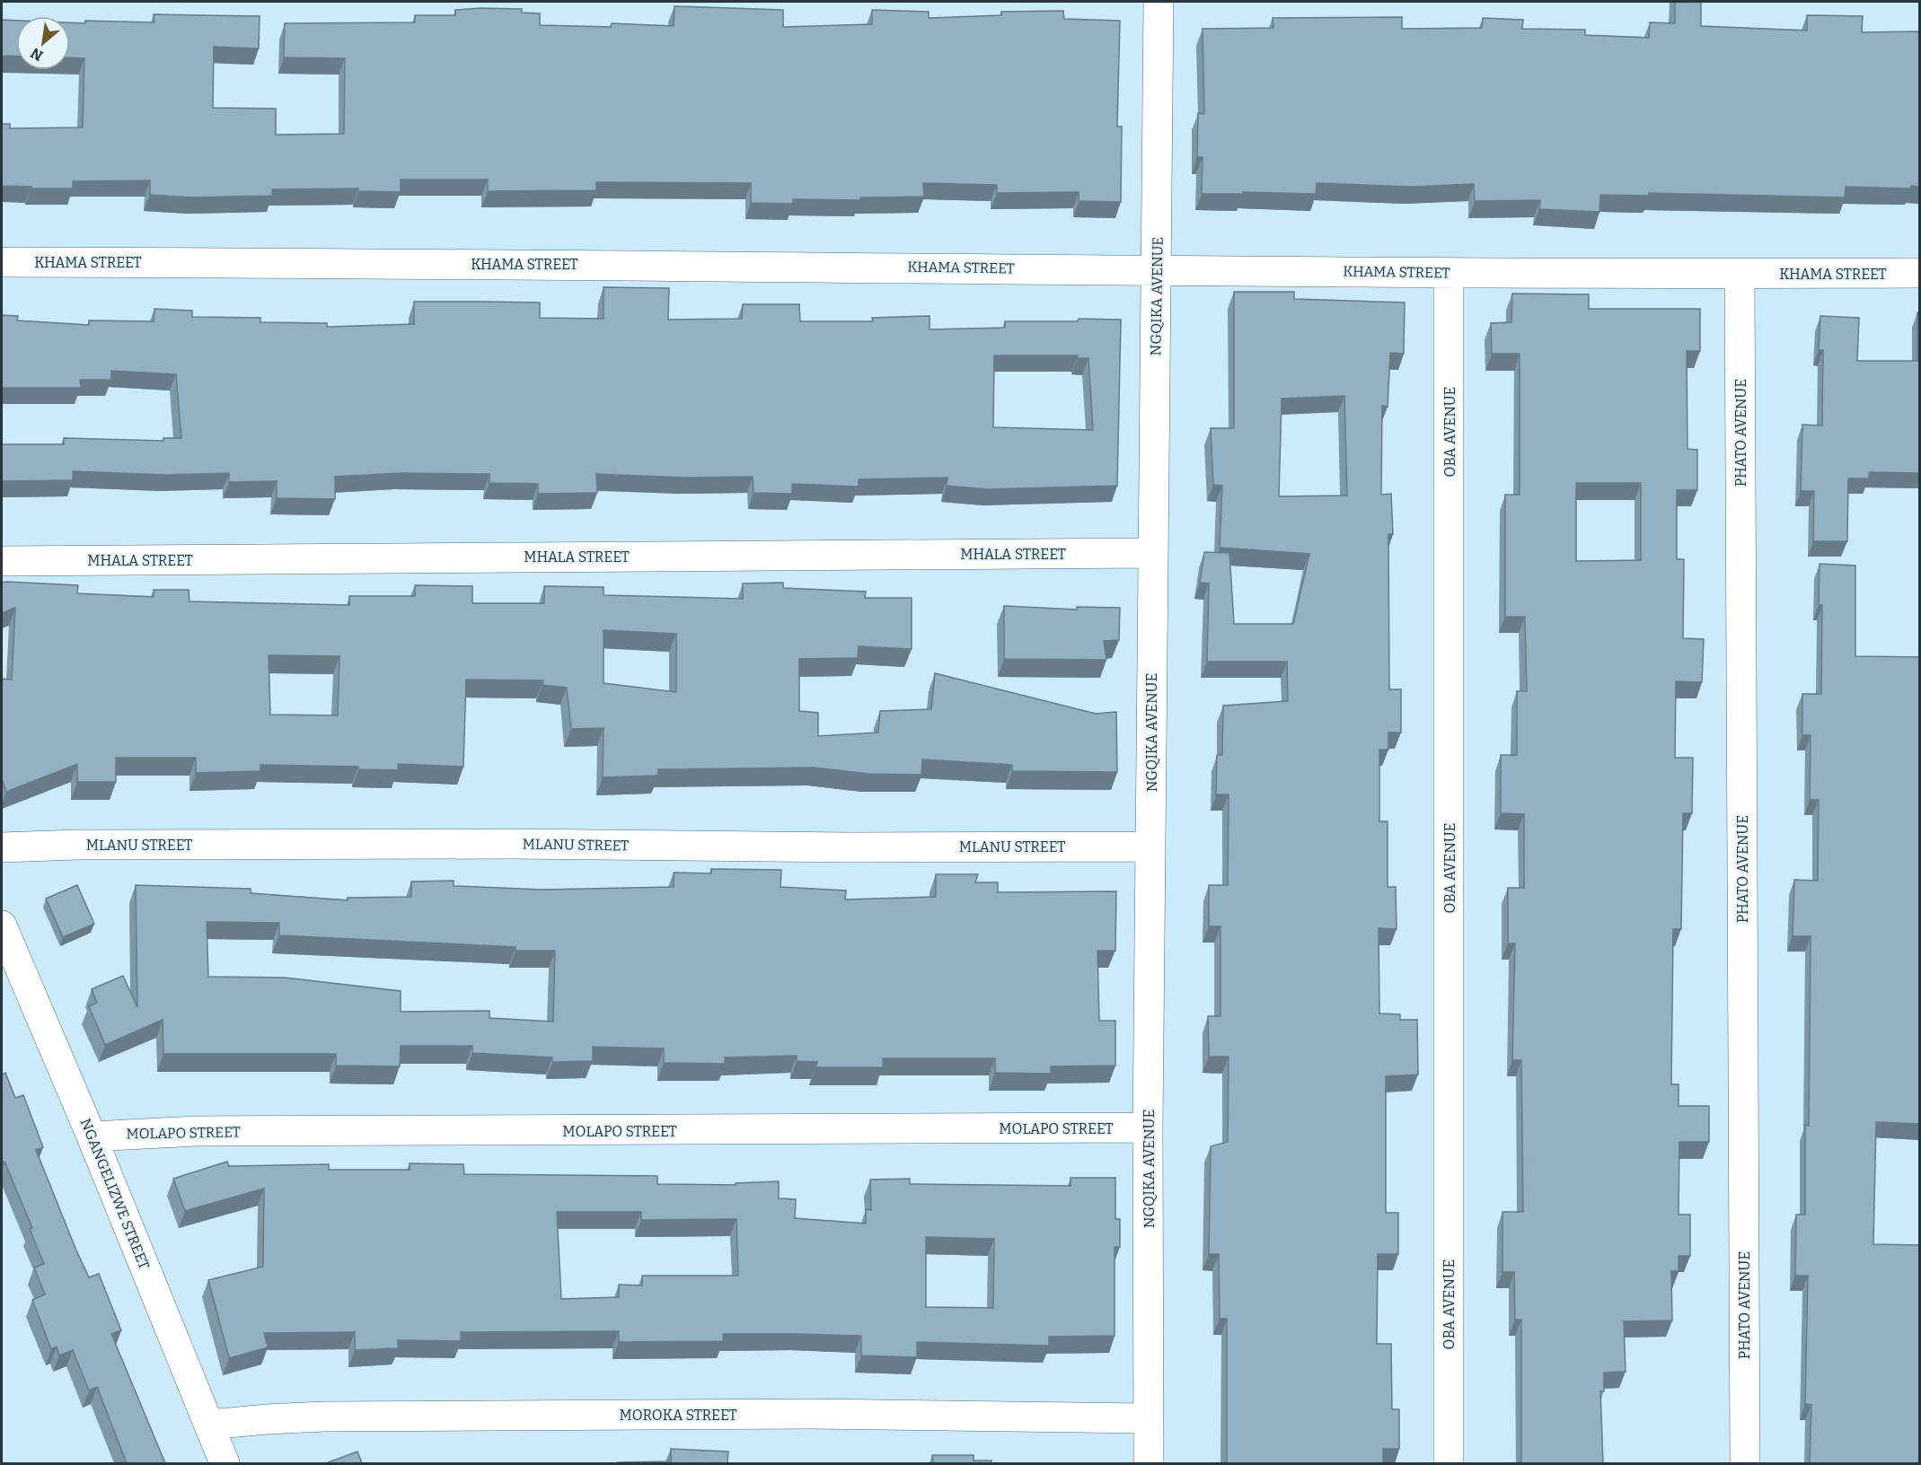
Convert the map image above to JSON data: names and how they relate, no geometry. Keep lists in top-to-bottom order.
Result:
{
  "streets": {
    "street": [
      "KHAMA STREET",
      "NGQIKA AVENUE",
      "OBA AVENUE",
      "PHATO AVENUE",
      "MHALA STREET",
      "MLANU STREET",
      "MOLAPO STREET",
      "NGANGELIZWE STREET",
      "MOROKA STREET"
    ]
  },
  "crossings": [
    ["KHAMA STREET", "NGQIKA AVENUE"],
    ["KHAMA STREET", "OBA AVENUE"],
    ["KHAMA STREET", "PHATO AVENUE"],
    ["NGQIKA AVENUE", "MHALA STREET"],
    ["NGQIKA AVENUE", "MLANU STREET"],
    ["NGQIKA AVENUE", "MOLAPO STREET"],
    ["NGQIKA AVENUE", "MOROKA STREET"],
    ["MOLAPO STREET", "NGANGELIZWE STREET"],
    ["NGANGELIZWE STREET", "MOROKA STREET"]
  ],
  "north": "bottom left"
}
